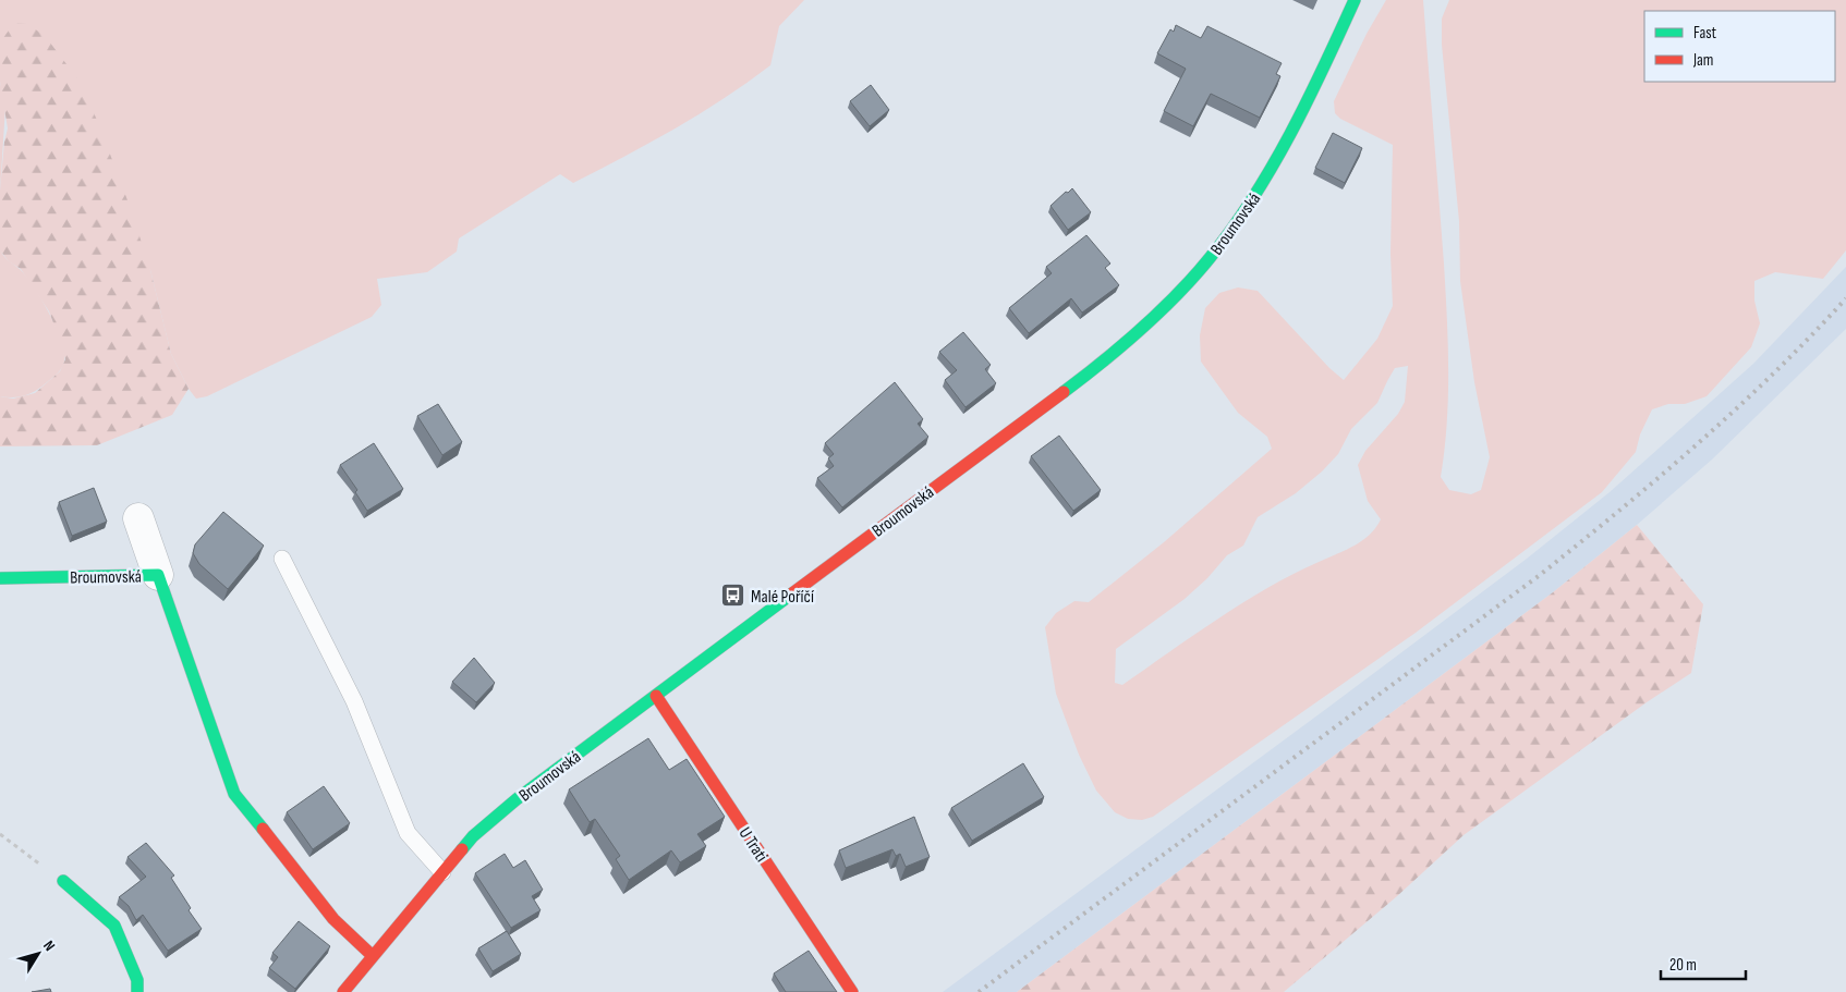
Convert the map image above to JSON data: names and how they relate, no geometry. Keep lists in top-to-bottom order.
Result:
{
  "streets": {
    "main road": ["Broumovská", "U Trati"]
  },
  "crossings": [
    ["Broumovská", "U Trati"]
  ],
  "places": {
    "bus stop": ["Malé Poříčí"]
  },
  "legend": ["Fast", "Jam"],
  "scale_bar": "20 m",
  "north": "top right"
}
